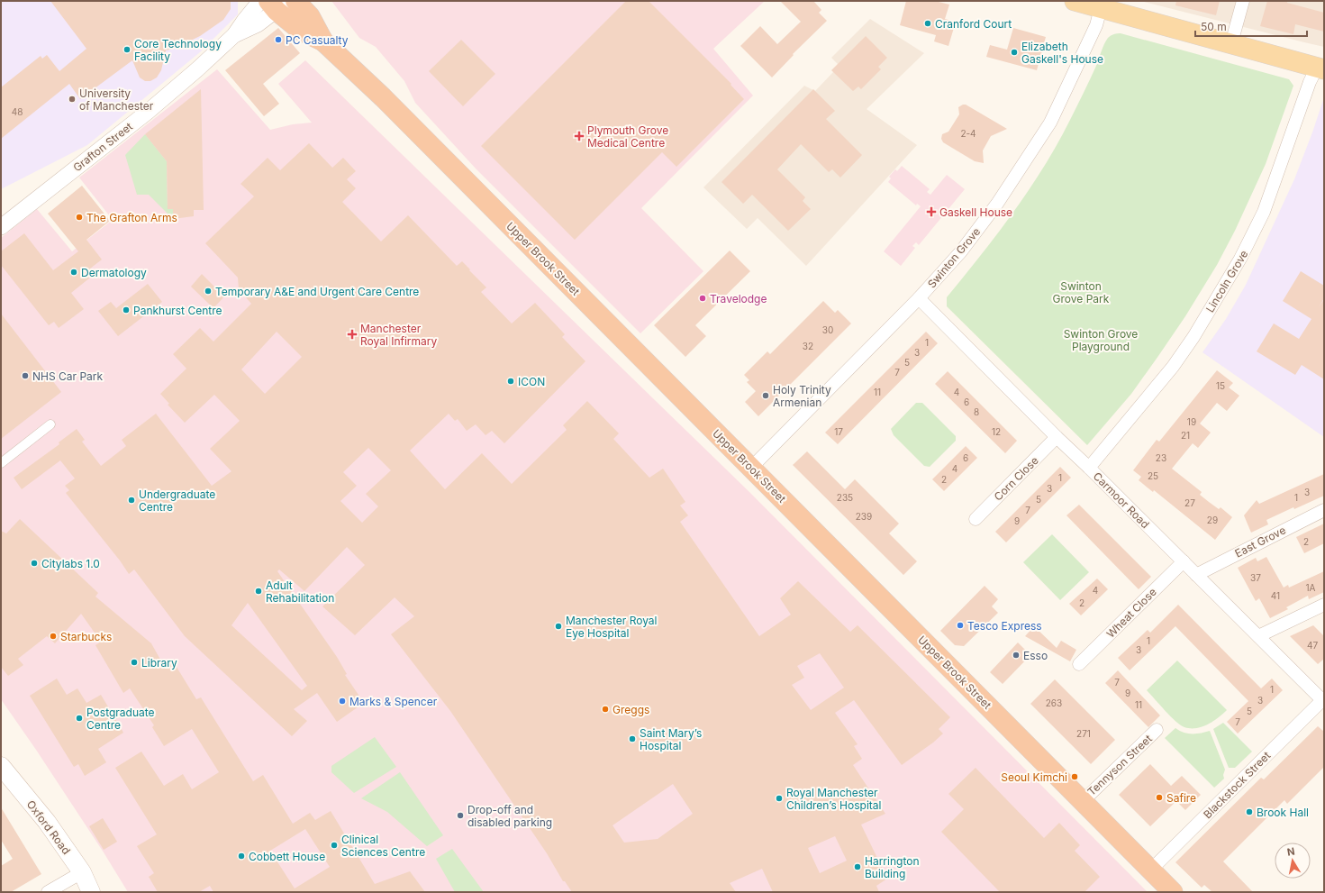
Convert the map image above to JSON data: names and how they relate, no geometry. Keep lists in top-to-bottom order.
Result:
{
  "streets": {
    "highway": ["Upper Brook Street"],
    "main road": ["Oxford Road"],
    "street": [
      "Grafton Street",
      "Swinton Grove",
      "Lincoln Grove",
      "Corn Close",
      "Carmoor Road",
      "East Grove",
      "Wheat Close",
      "Tennyson Street",
      "Blackstock Street"
    ]
  },
  "crossings": [
    ["Grafton Street", "Upper Brook Street"],
    ["Swinton Grove", "Upper Brook Street"],
    ["Swinton Grove", "Carmoor Road"],
    ["Upper Brook Street", "Tennyson Street"],
    ["Upper Brook Street", "Blackstock Street"],
    ["Lincoln Grove", "Carmoor Road"],
    ["Corn Close", "Carmoor Road"],
    ["Carmoor Road", "East Grove"],
    ["Carmoor Road", "Wheat Close"],
    ["Carmoor Road", "Blackstock Street"]
  ],
  "parks": ["Swinton Grove Park", "Swinton Grove Playground"],
  "places": {
    "other": [
      "Cranford Court",
      "PC Casualty",
      "Core Technology Facility",
      "Elizabeth Gaskell's House",
      "University of Manchester",
      "The Grafton Arms",
      "Dermatology",
      "Temporary A&E and Urgent Care Centre",
      "Travelodge",
      "Pankhurst Centre",
      "NHS Car Park",
      "ICON",
      "Holy Trinity Armenian",
      "Undergraduate Centre",
      "Citylabs 1.0",
      "Adult Rehabilitation",
      "Tesco Express",
      "Manchester Royal Eye Hospital",
      "Starbucks",
      "Esso",
      "Library",
      "Marks & Spencer",
      "Greggs",
      "Postgraduate Centre",
      "Saint Mary’s Hospital",
      "Seoul Kimchi",
      "Safire",
      "Royal Manchester Children’s Hospital",
      "Brook Hall",
      "Drop-off and disabled parking",
      "Clinical Sciences Centre",
      "Cobbett House",
      "Harrington Building"
    ],
    "health": ["Plymouth Grove Medical Centre", "Gaskell House", "Manchester Royal Infirmary"]
  },
  "house_numbers": [
    "48",
    "2-4",
    "30",
    "1",
    "32",
    "3",
    "5",
    "7",
    "15",
    "11",
    "4",
    "6",
    "8",
    "19",
    "17",
    "12",
    "21",
    "6",
    "23",
    "4",
    "25",
    "1",
    "2",
    "3",
    "3",
    "235",
    "1",
    "5",
    "27",
    "7",
    "239",
    "29",
    "9",
    "2",
    "37",
    "1A",
    "4",
    "41",
    "2",
    "1",
    "47",
    "3",
    "7",
    "1",
    "9",
    "3",
    "263",
    "11",
    "5",
    "7",
    "271"
  ],
  "scale_bar": "50 m",
  "north": "top"
}
